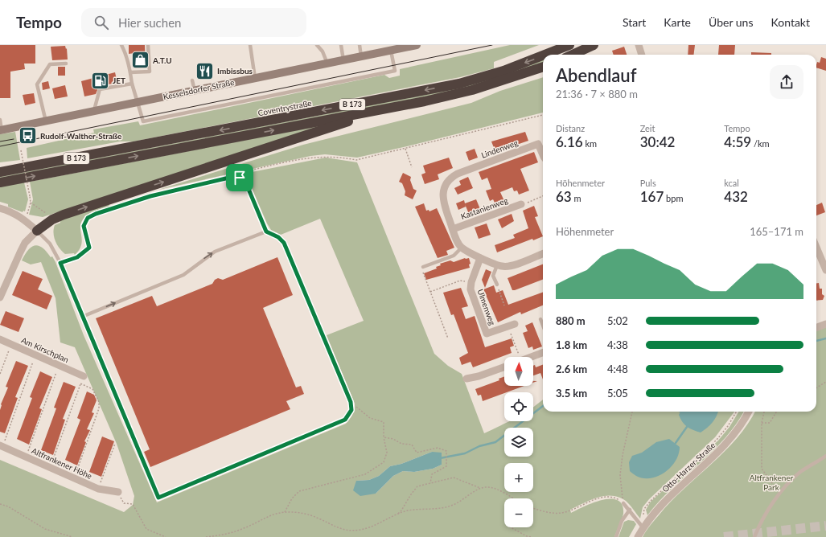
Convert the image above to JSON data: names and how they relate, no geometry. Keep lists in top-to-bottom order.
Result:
{
  "streets": {
    "highway": ["B 173", "Coventrystraße"],
    "street": [
      "Kesselsdorfer Straße",
      "Lindenweg",
      "Kastanienweg",
      "Ulmenweg",
      "Am Kirschplan",
      "Altfrankener Höhe",
      "Otto-Harzer-Straße"
    ]
  },
  "crossings": [
    ["Lindenweg", "Kastanienweg"]
  ],
  "parks": ["Altfrankener Park"],
  "places": {
    "shop": ["A.T.U"],
    "restaurant": ["Imbissbus"],
    "fuel station": ["JET"],
    "bus stop": ["Rudolf-Walther-Straße"]
  },
  "north": "top",
  "page": {
    "header": "Tempo",
    "search": "Hier suchen",
    "nav": [
      "Start",
      "Karte",
      "Über uns",
      "Kontakt"
    ],
    "heading": ["Abendlauf", "21:36 · 7 × 880 m"],
    "stats": [
      ["Distanz", "6.16 km"],
      ["Zeit", "30:42"],
      ["Tempo", "4:59 /km"],
      ["Höhenmeter", "63 m"],
      ["Puls", "167 bpm"],
      ["kcal", "432"]
    ],
    "chart": ["Höhenmeter", "165–171 m"],
    "list": [
      {
        "name": "880 m",
        "note": "5:02"
      },
      {
        "name": "1.8 km",
        "note": "4:38"
      },
      {
        "name": "2.6 km",
        "note": "4:48"
      },
      {
        "name": "3.5 km",
        "note": "5:05"
      }
    ],
    "map_buttons": ["+", "−"]
  }
}
